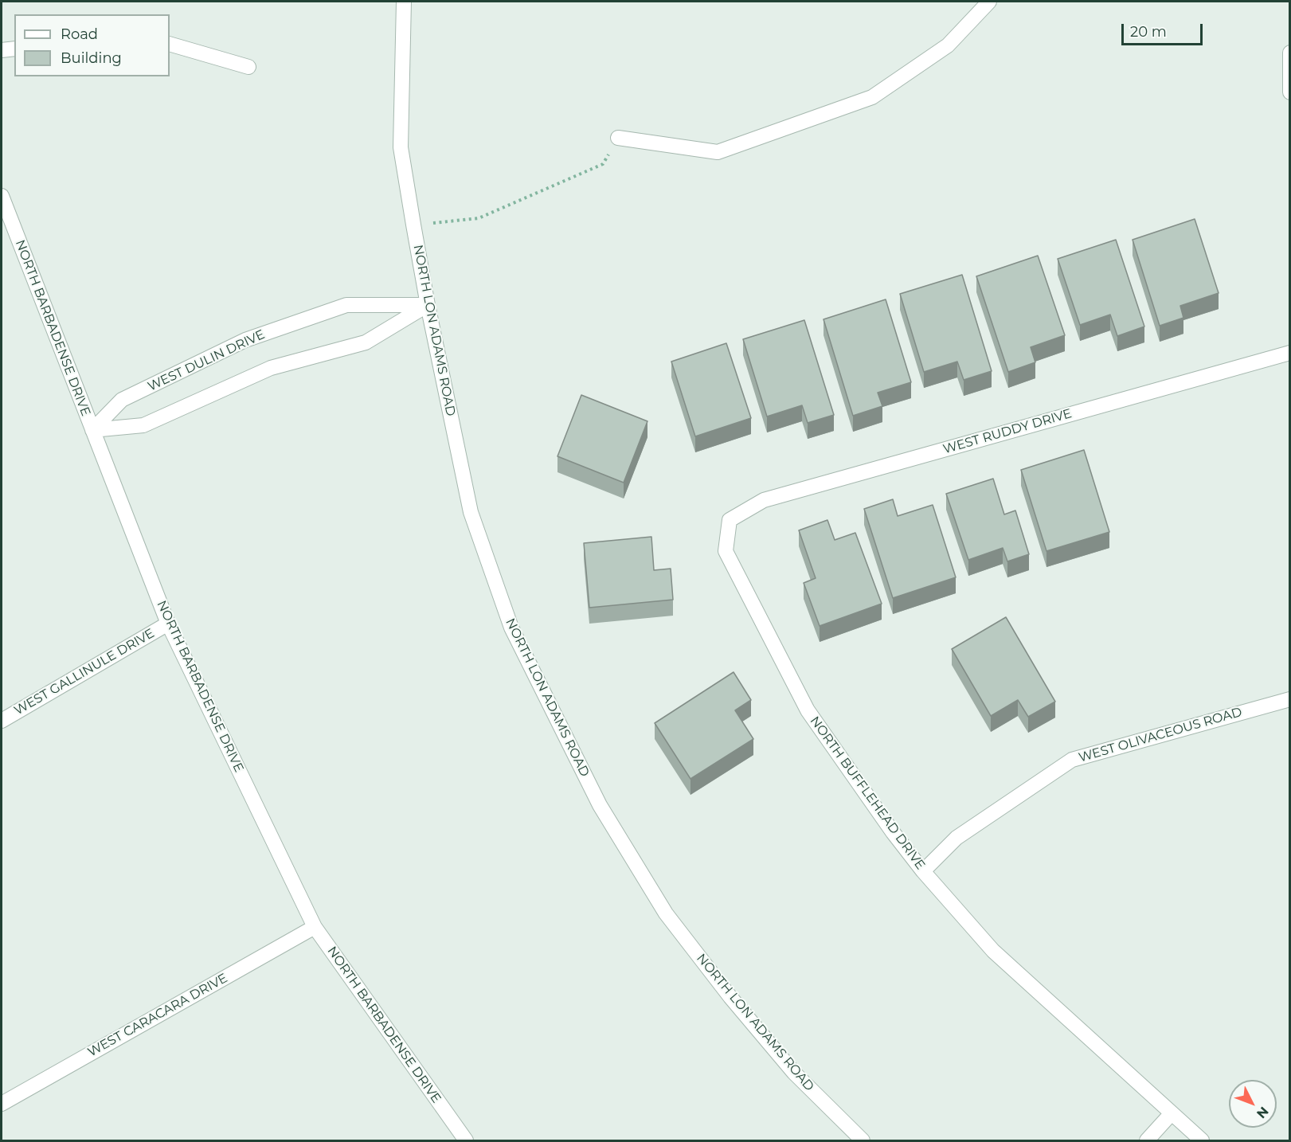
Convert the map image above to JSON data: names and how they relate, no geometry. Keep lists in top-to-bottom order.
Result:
{
  "streets": {
    "street": [
      "NORTH BARBADENSE DRIVE",
      "NORTH LON ADAMS ROAD",
      "WEST DULIN DRIVE",
      "WEST RUDDY DRIVE",
      "WEST GALLINULE DRIVE",
      "WEST OLIVACEOUS ROAD",
      "NORTH BUFFLEHEAD DRIVE",
      "WEST CARACARA DRIVE"
    ]
  },
  "crossings": [
    ["NORTH BARBADENSE DRIVE", "WEST DULIN DRIVE"],
    ["NORTH BARBADENSE DRIVE", "WEST GALLINULE DRIVE"],
    ["NORTH BARBADENSE DRIVE", "WEST CARACARA DRIVE"],
    ["NORTH LON ADAMS ROAD", "WEST DULIN DRIVE"],
    ["WEST RUDDY DRIVE", "NORTH BUFFLEHEAD DRIVE"],
    ["WEST OLIVACEOUS ROAD", "NORTH BUFFLEHEAD DRIVE"]
  ],
  "legend": ["Road", "Building"],
  "scale_bar": "20 m",
  "north": "bottom right"
}
